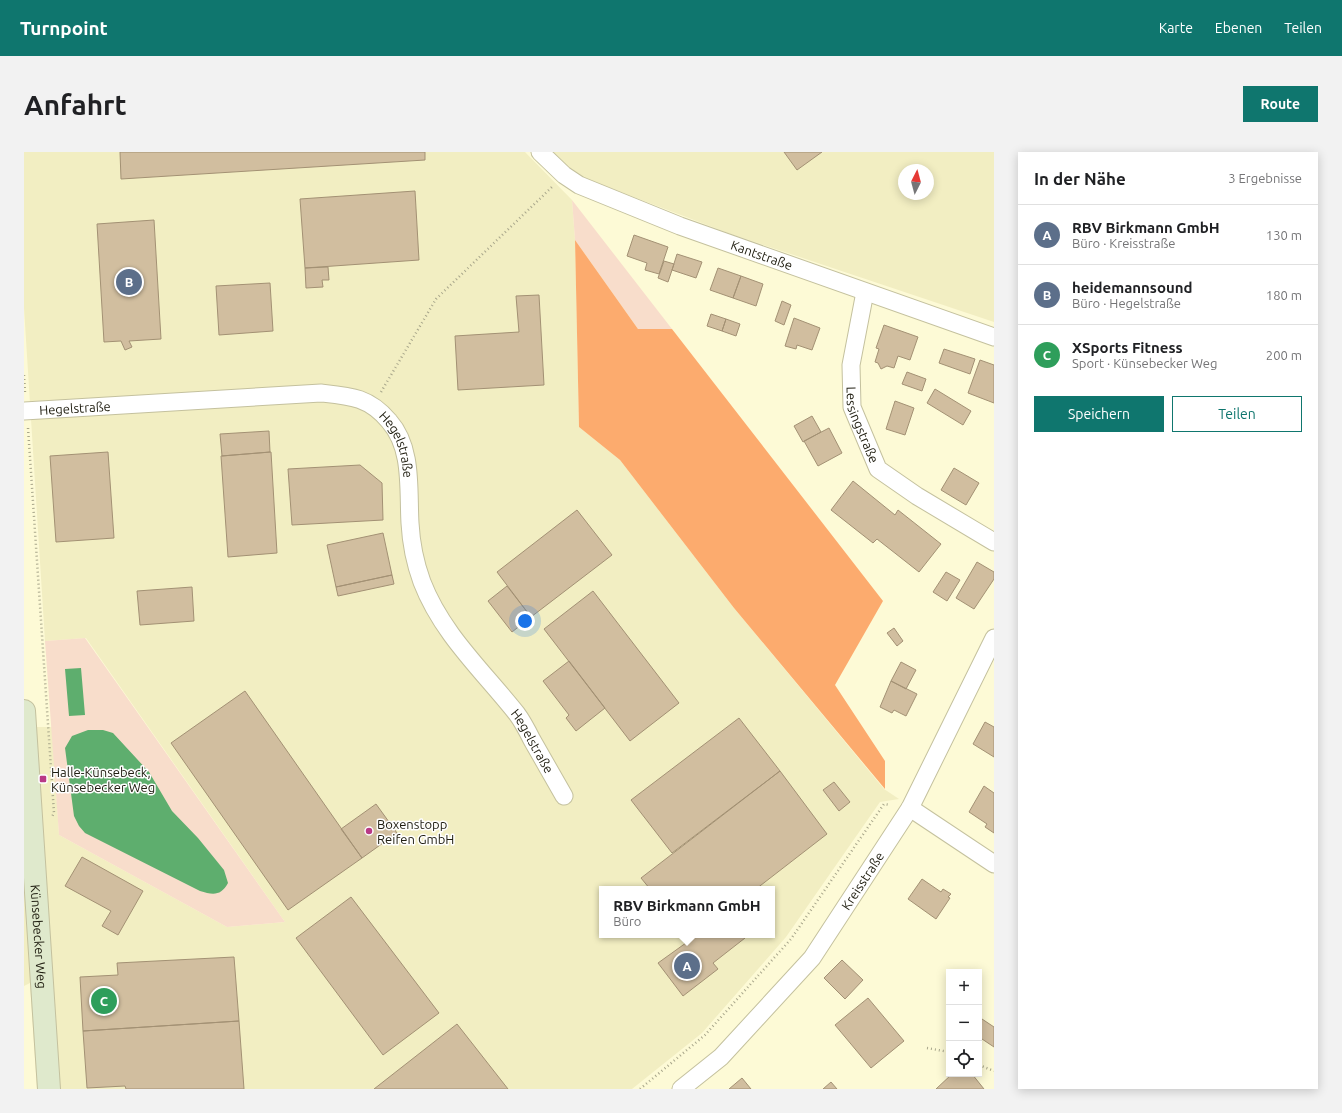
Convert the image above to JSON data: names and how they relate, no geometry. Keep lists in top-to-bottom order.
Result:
{
  "streets": {
    "street": [
      "Kantstraße",
      "Hegelstraße",
      "Lessingstraße",
      "Kreisstraße",
      "Künsebecker Weg"
    ]
  },
  "crossings": [
    ["Kantstraße", "Lessingstraße"]
  ],
  "places": {
    "transit": ["Halle-Künsebeck, Künsebecker Weg"],
    "other": ["Boxenstopp Reifen GmbH"]
  },
  "north": "top",
  "page": {
    "header": "Turnpoint",
    "nav": ["Karte", "Ebenen", "Teilen"],
    "buttons": [
      "Route",
      ["Speichern", "Teilen"]
    ],
    "title": "Anfahrt",
    "heading": ["In der Nähe", "3 Ergebnisse"],
    "list": [
      {
        "mark": "A",
        "name": "RBV Birkmann GmbH",
        "note": "Büro · Kreisstraße",
        "value": "130 m"
      },
      {
        "mark": "B",
        "name": "heidemannsound",
        "note": "Büro · Hegelstraße",
        "value": "180 m"
      },
      {
        "mark": "C",
        "name": "XSports Fitness",
        "note": "Sport · Künsebecker Weg",
        "value": "200 m"
      }
    ],
    "pins": ["B", "A", "C"],
    "popup": ["RBV Birkmann GmbH", "Büro"],
    "map_buttons": ["+", "−"]
  }
}
